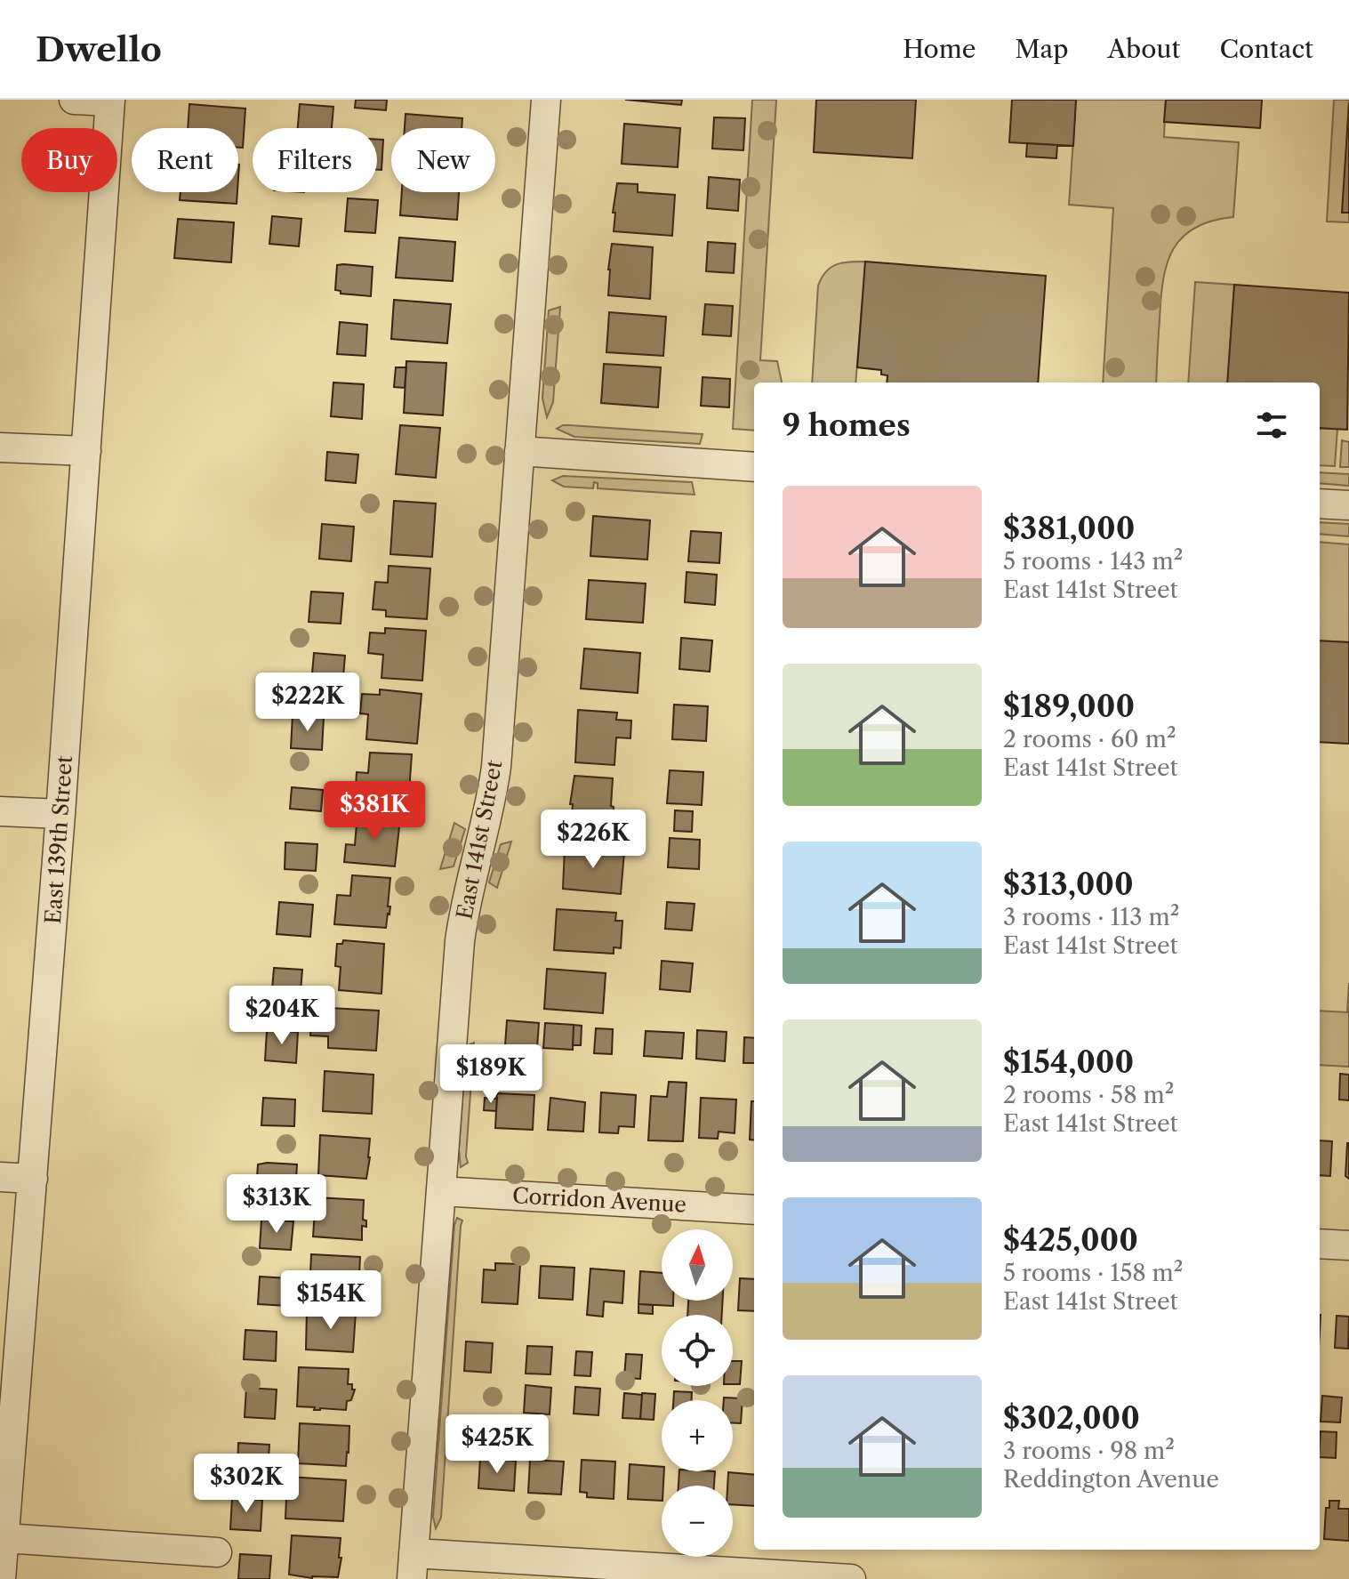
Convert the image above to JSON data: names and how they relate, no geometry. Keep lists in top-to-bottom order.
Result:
{
  "streets": {
    "street": ["East 139th Street", "East 141st Street", "Corridon Avenue"]
  },
  "crossings": [
    ["East 141st Street", "Corridon Avenue"]
  ],
  "north": "top",
  "page": {
    "header": "Dwello",
    "nav": [
      "Home",
      "Map",
      "About",
      "Contact"
    ],
    "chip": [
      "Buy",
      "Rent",
      "Filters",
      "New"
    ],
    "heading": "9 homes",
    "list": [
      {
        "name": "$381,000",
        "note": "5 rooms · 143 m² · East 141st Street"
      },
      {
        "name": "$189,000",
        "note": "2 rooms · 60 m² · East 141st Street"
      },
      {
        "name": "$313,000",
        "note": "3 rooms · 113 m² · East 141st Street"
      },
      {
        "name": "$154,000",
        "note": "2 rooms · 58 m² · East 141st Street"
      },
      {
        "name": "$425,000",
        "note": "5 rooms · 158 m² · East 141st Street"
      },
      {
        "name": "$302,000",
        "note": "3 rooms · 98 m² · Reddington Avenue"
      }
    ],
    "price": [
      "$222K",
      "$381K",
      "$226K",
      "$204K",
      "$189K",
      "$313K",
      "$154K",
      "$425K",
      "$302K"
    ],
    "map_buttons": ["+", "−"]
  }
}
